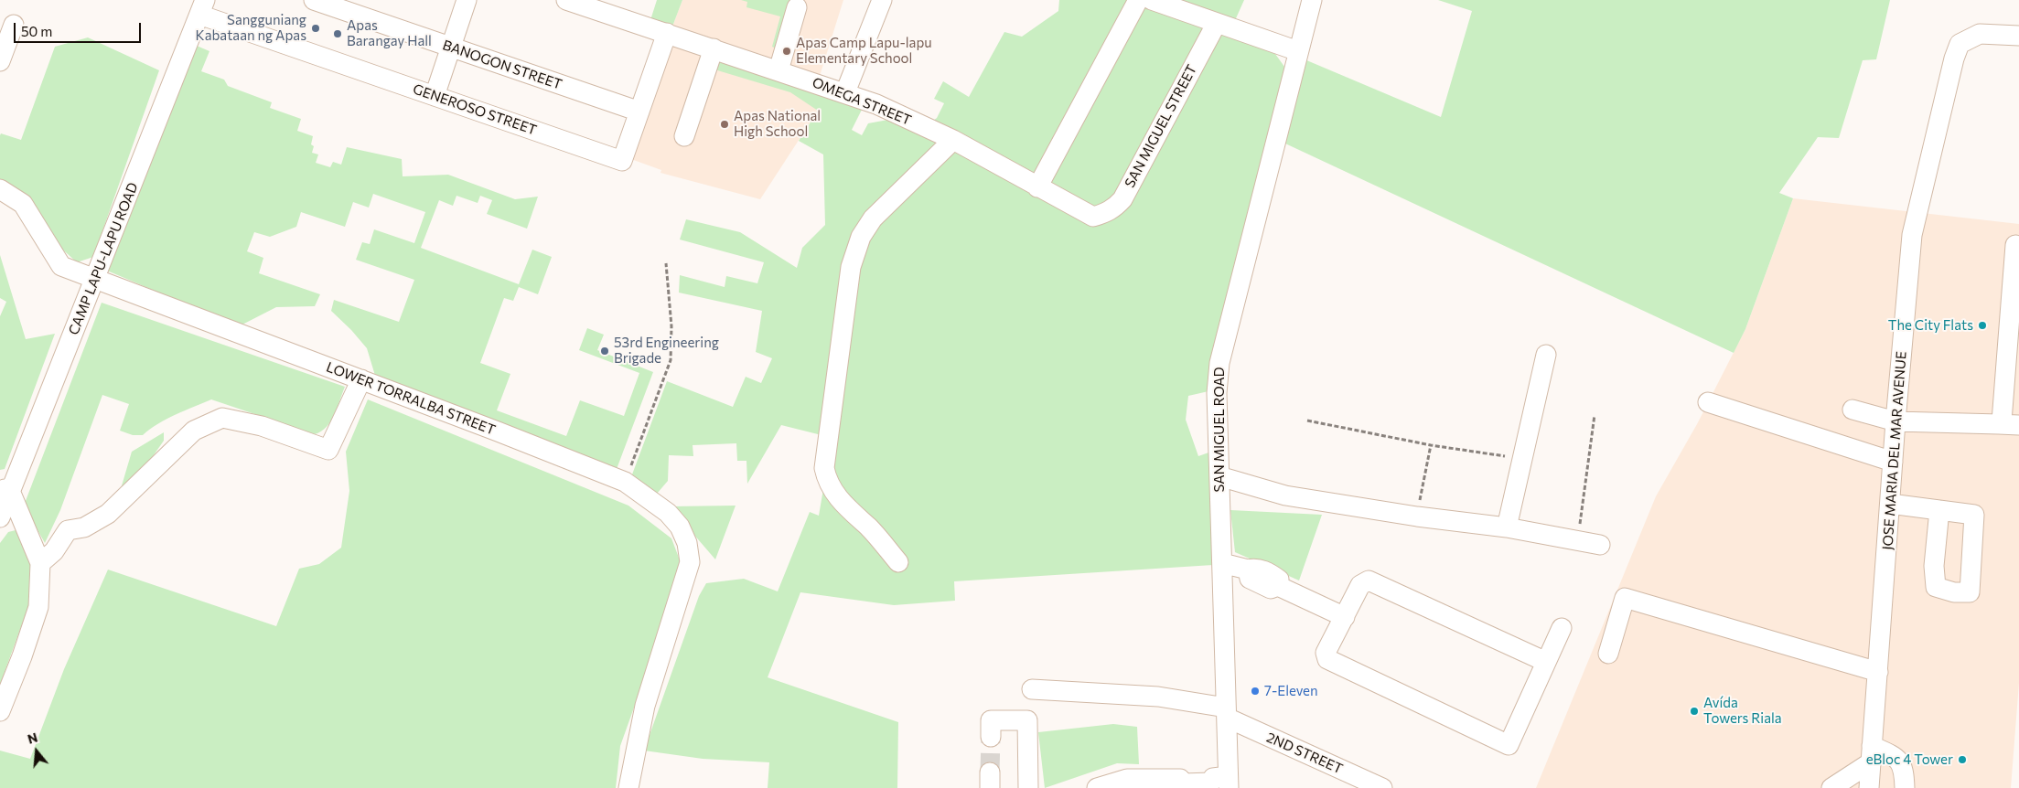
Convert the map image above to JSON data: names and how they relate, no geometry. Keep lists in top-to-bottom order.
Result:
{
  "streets": {
    "street": [
      "BANOGON STREET",
      "OMEGA STREET",
      "GENEROSO STREET",
      "SAN MIGUEL STREET",
      "CAMP LAPU-LAPU ROAD",
      "LOWER TORRALBA STREET",
      "SAN MIGUEL ROAD",
      "JOSE MARIA DEL MAR AVENUE",
      "2ND STREET"
    ]
  },
  "crossings": [
    ["BANOGON STREET", "GENEROSO STREET"],
    ["OMEGA STREET", "GENEROSO STREET"],
    ["OMEGA STREET", "SAN MIGUEL STREET"],
    ["GENEROSO STREET", "CAMP LAPU-LAPU ROAD"],
    ["CAMP LAPU-LAPU ROAD", "LOWER TORRALBA STREET"],
    ["SAN MIGUEL ROAD", "2ND STREET"]
  ],
  "places": [
    "Sangguniang Kabataan ng Apas",
    "Apas Barangay Hall",
    "Apas Camp Lapu-lapu Elementary School",
    "Apas National High School",
    "The City Flats",
    "53rd Engineering Brigade",
    "7-Eleven",
    "Avída Towers Riala",
    "eBloc 4 Tower"
  ],
  "scale_bar": "50 m",
  "north": "top"
}
